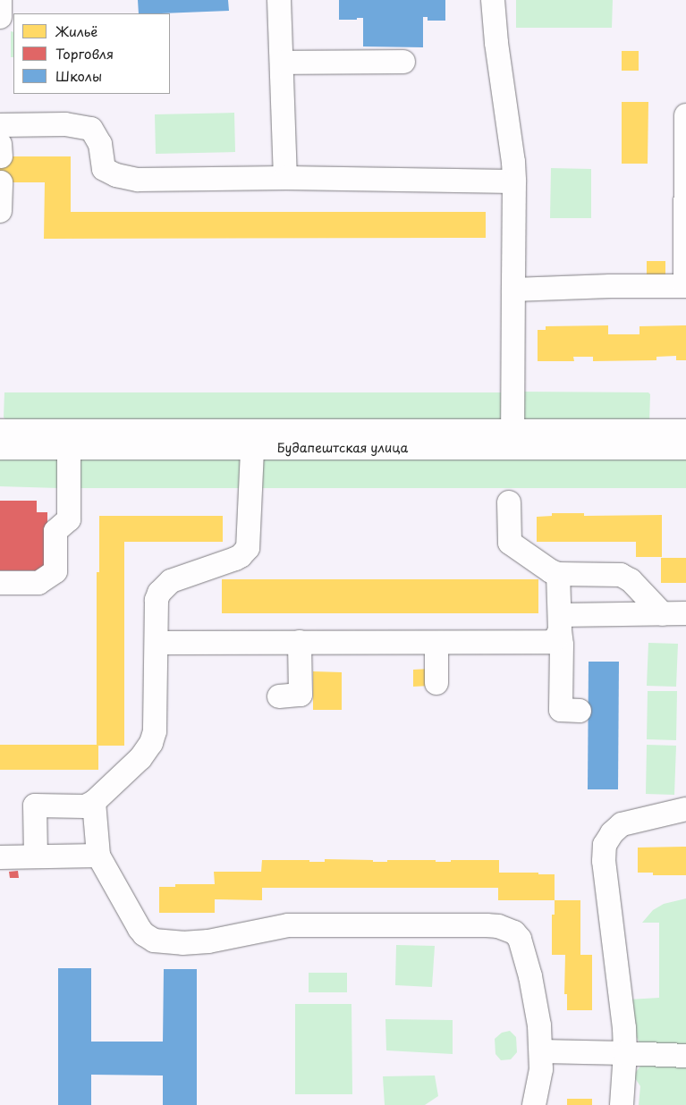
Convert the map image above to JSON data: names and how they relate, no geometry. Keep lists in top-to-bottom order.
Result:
{
  "streets": {
    "street": ["Будапештская улица"]
  },
  "legend": ["Жильё", "Торговля", "Школы"]
}
